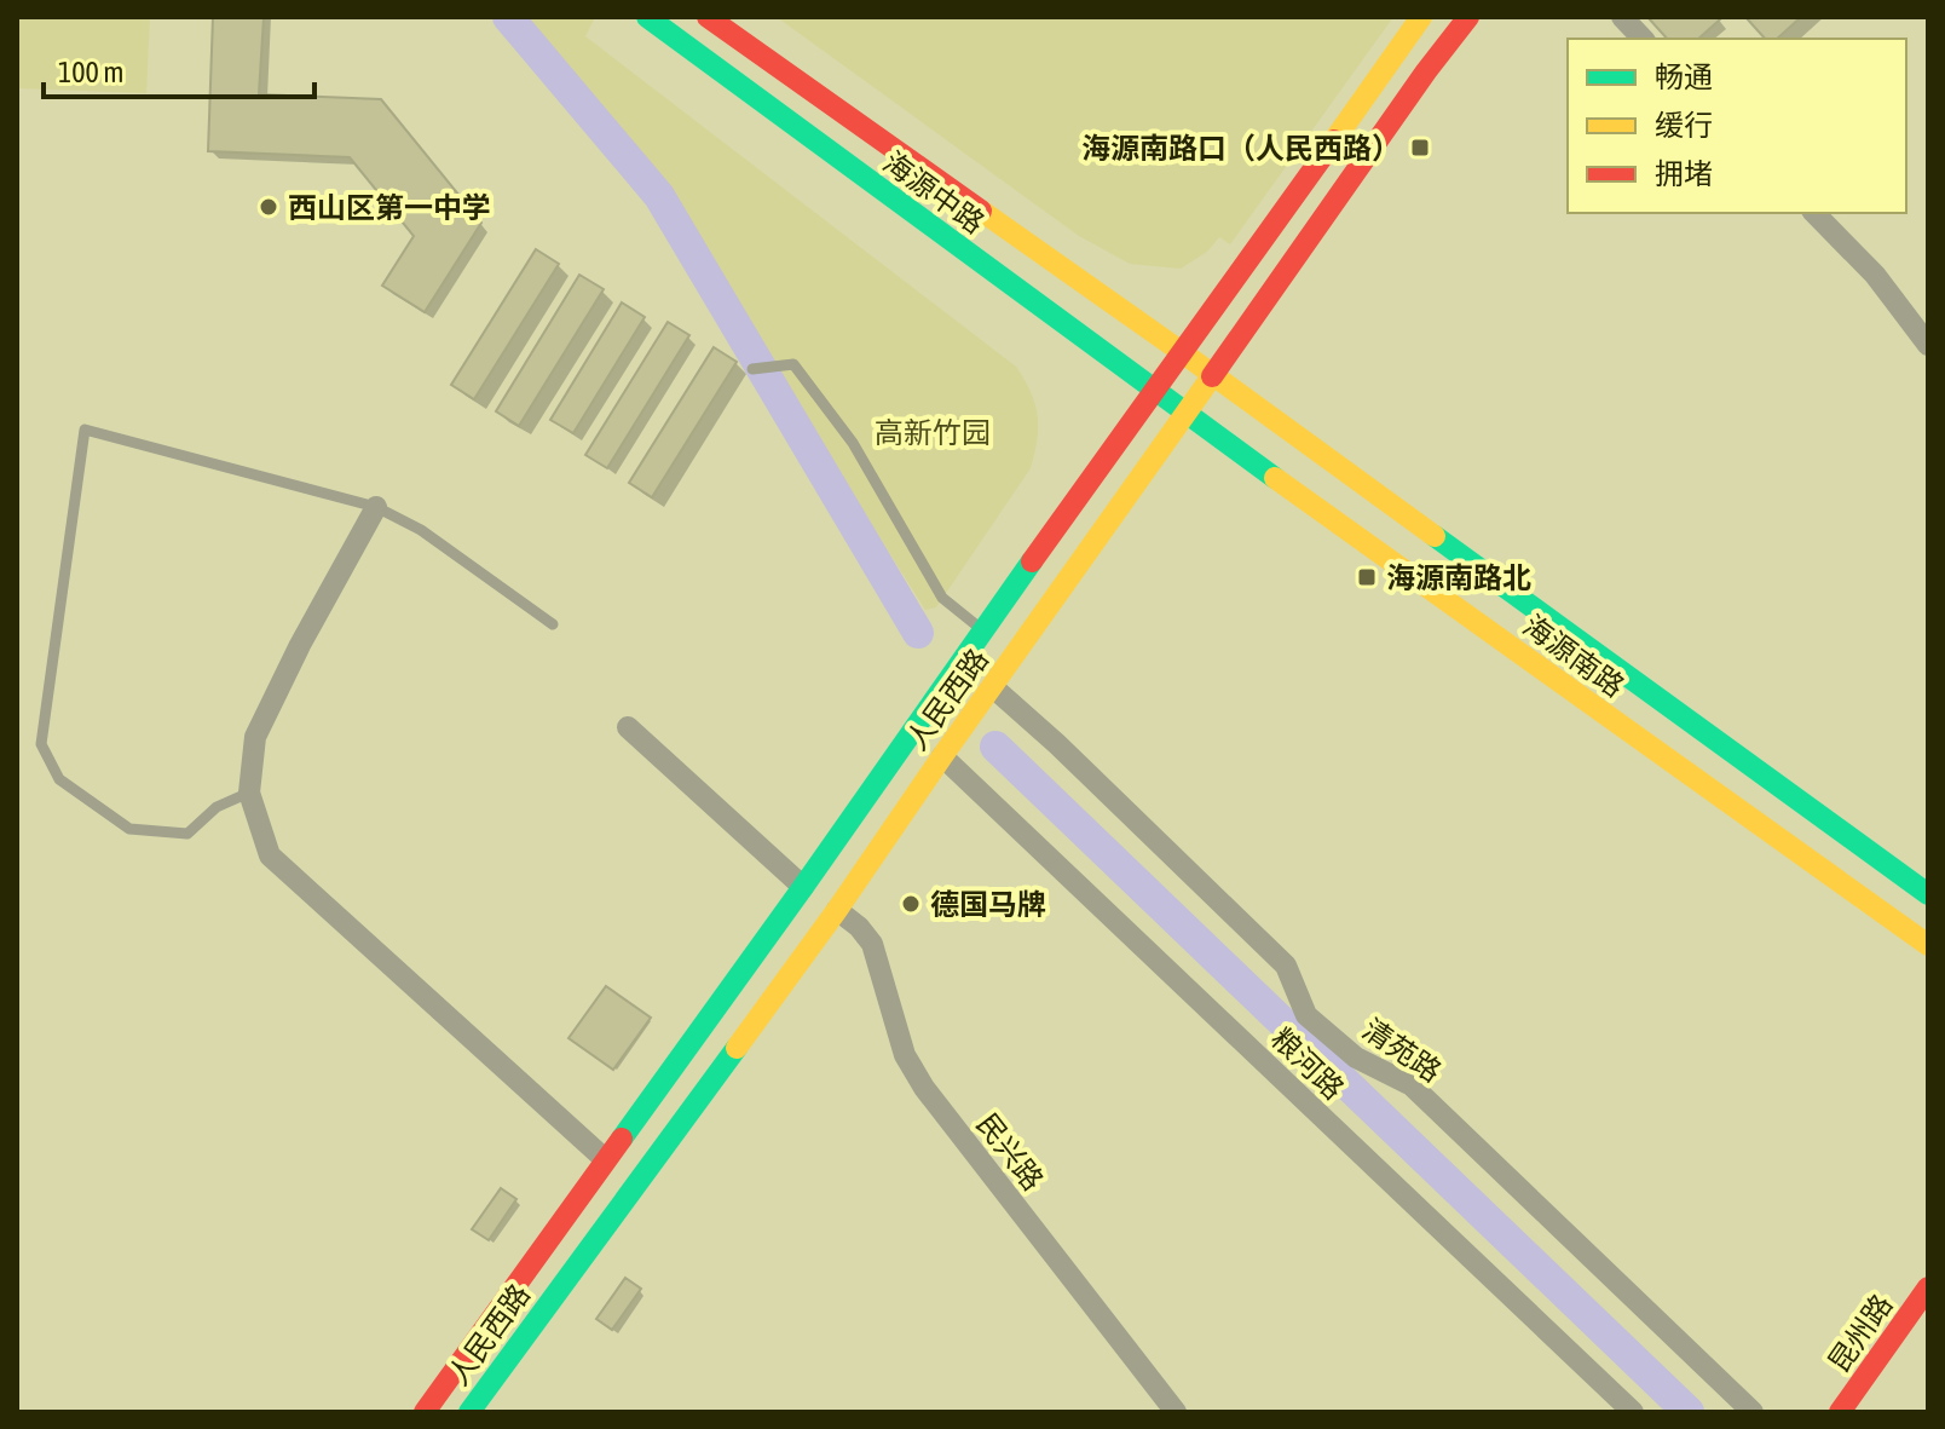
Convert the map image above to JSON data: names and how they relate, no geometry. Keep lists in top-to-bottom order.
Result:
{
  "streets": {
    "main road": [
      "海源中路",
      "海源南路",
      "人民西路",
      "昆州路"
    ],
    "street": ["清苑路", "粮河路", "民兴路"]
  },
  "crossings": [
    ["海源中路", "海源南路"],
    ["海源中路", "人民西路"],
    ["海源南路", "人民西路"],
    ["人民西路", "清苑路"],
    ["人民西路", "粮河路"],
    ["人民西路", "民兴路"]
  ],
  "parks": ["高新竹园"],
  "places": {
    "transit": ["海源南路口（人民西路）", "海源南路北"],
    "other": ["西山区第一中学", "德国马牌"]
  },
  "legend": ["畅通", "缓行", "拥堵"],
  "scale_bar": "100 m"
}
